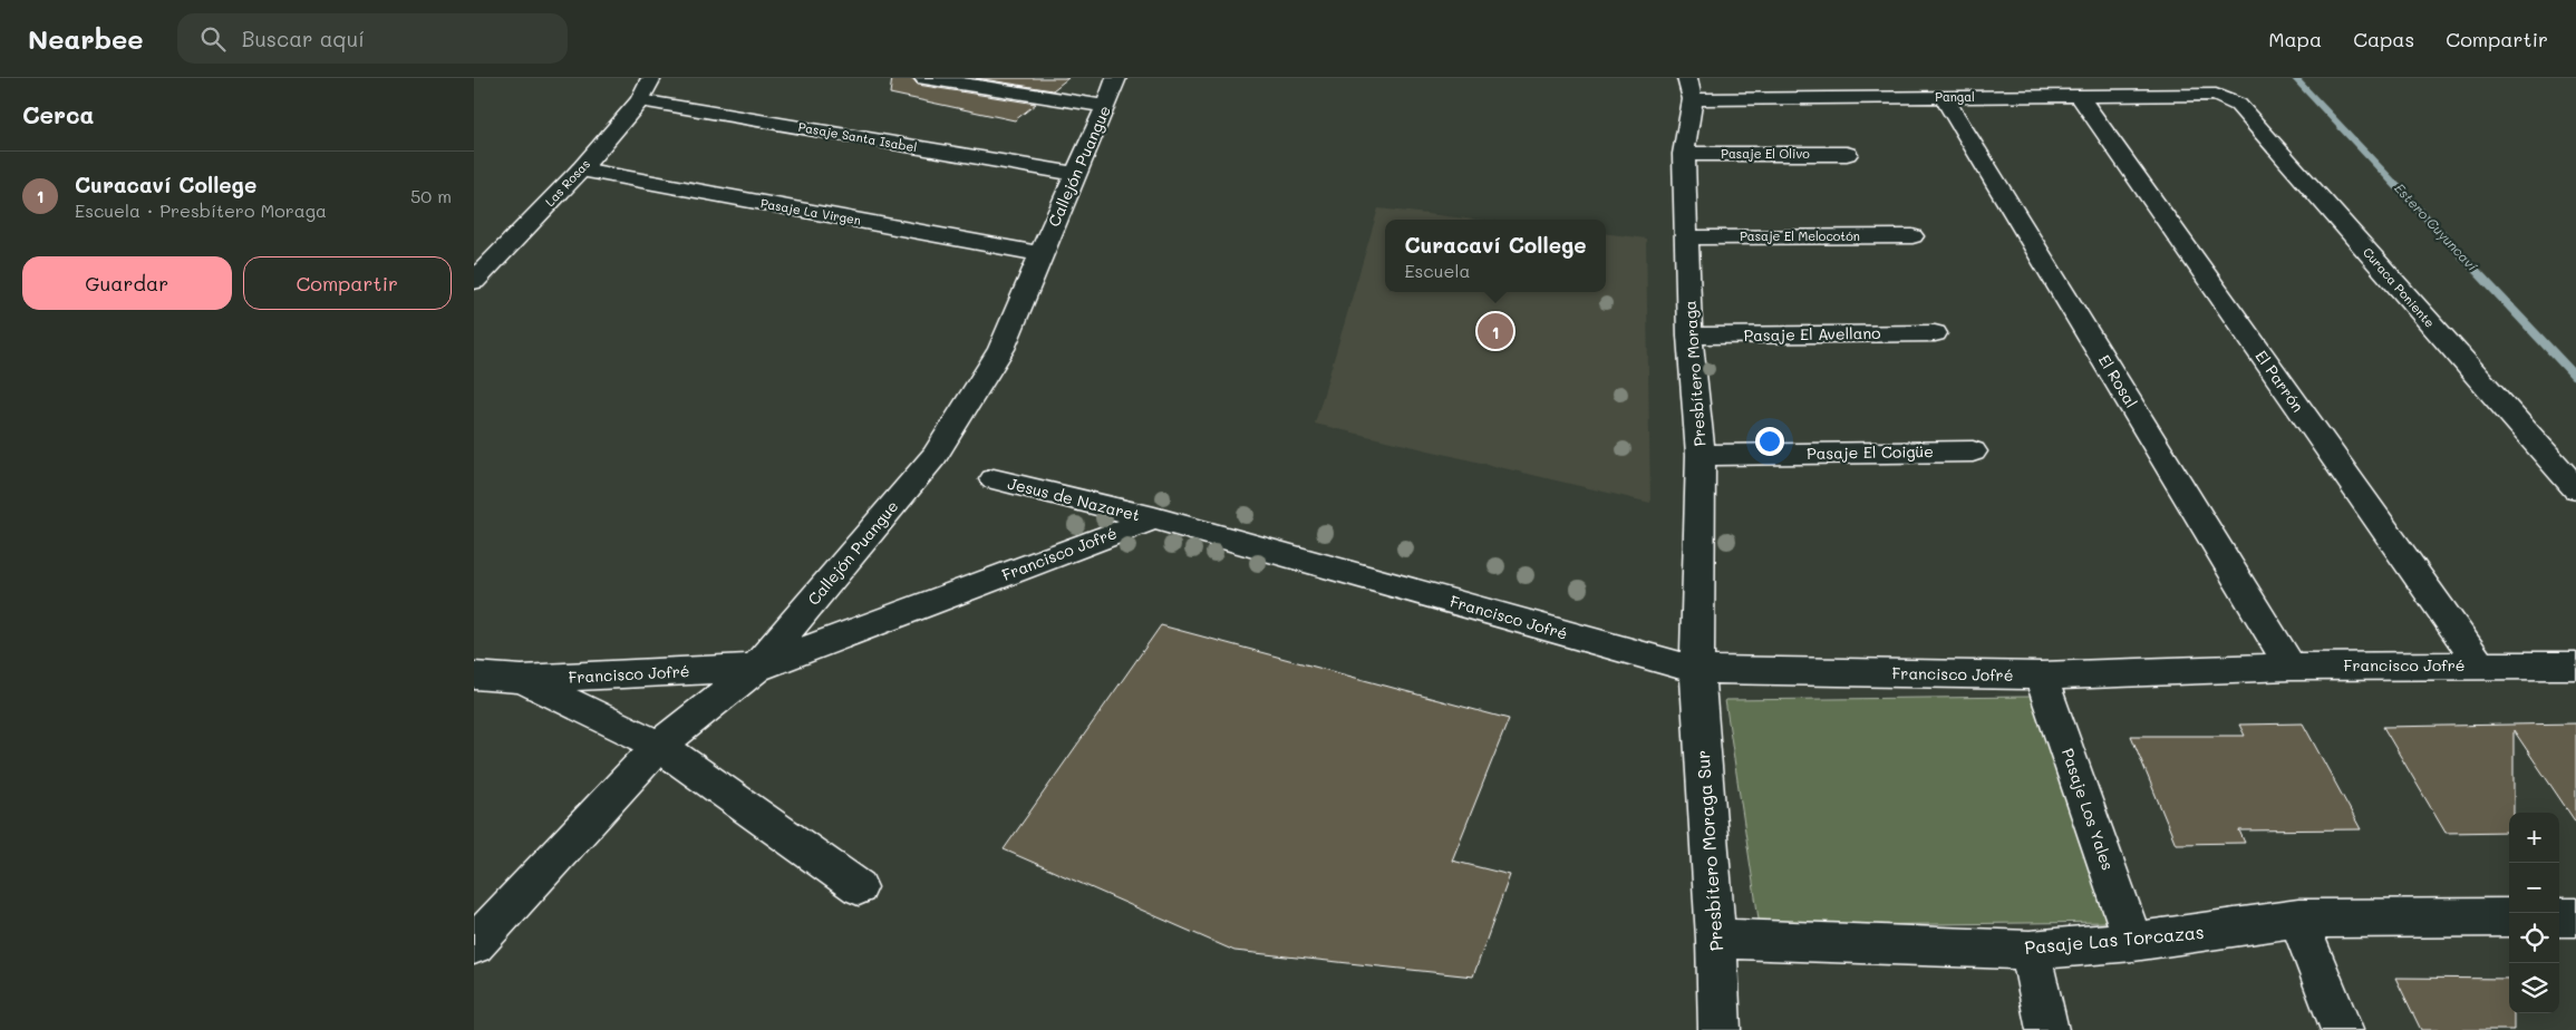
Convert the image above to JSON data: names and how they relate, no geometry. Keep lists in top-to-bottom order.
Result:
{
  "streets": {
    "street": [
      "Pangal",
      "Pasaje Santa Isabel",
      "Pasaje El Olivo",
      "Callejón Puangue",
      "Las Rosas",
      "Pasaje La Virgen",
      "Pasaje El Melocotón",
      "Curaca Poniente",
      "Pasaje El Avellano",
      "Presbítero Moraga",
      "El Rosal",
      "El Parrón",
      "Pasaje El Coigüe",
      "Jesus de Nazaret",
      "Francisco Jofré",
      "Pasaje Los Yales",
      "Presbítero Moraga Sur",
      "Pasaje Las Torcazas"
    ]
  },
  "crossings": [
    ["Pangal", "Curaca Poniente"],
    ["Pangal", "Presbítero Moraga"],
    ["Pangal", "El Rosal"],
    ["Pangal", "El Parrón"],
    ["Pasaje Santa Isabel", "Callejón Puangue"],
    ["Pasaje Santa Isabel", "Las Rosas"],
    ["Pasaje El Olivo", "Presbítero Moraga"],
    ["Callejón Puangue", "Pasaje La Virgen"],
    ["Callejón Puangue", "Francisco Jofré"],
    ["Las Rosas", "Pasaje La Virgen"],
    ["Pasaje El Melocotón", "Presbítero Moraga"],
    ["Pasaje El Avellano", "Presbítero Moraga"],
    ["Presbítero Moraga", "Pasaje El Coigüe"],
    ["Presbítero Moraga", "Francisco Jofré"],
    ["Presbítero Moraga", "Presbítero Moraga Sur"],
    ["El Rosal", "Francisco Jofré"],
    ["El Parrón", "Francisco Jofré"],
    ["Jesus de Nazaret", "Francisco Jofré"],
    ["Francisco Jofré", "Pasaje Los Yales"],
    ["Francisco Jofré", "Presbítero Moraga Sur"],
    ["Pasaje Los Yales", "Pasaje Las Torcazas"],
    ["Presbítero Moraga Sur", "Pasaje Las Torcazas"]
  ],
  "water": ["Estero Cuyuncaví"],
  "page": {
    "header": "Nearbee",
    "search": "Buscar aquí",
    "nav": ["Mapa", "Capas", "Compartir"],
    "heading": "Cerca",
    "list": [
      {
        "mark": "1",
        "name": "Curacaví College",
        "note": "Escuela · Presbítero Moraga",
        "value": "50 m"
      }
    ],
    "popup": ["Curacaví College", "Escuela"],
    "buttons": ["Guardar", "Compartir"],
    "pins": "1",
    "map_buttons": ["+", "−"]
  }
}
